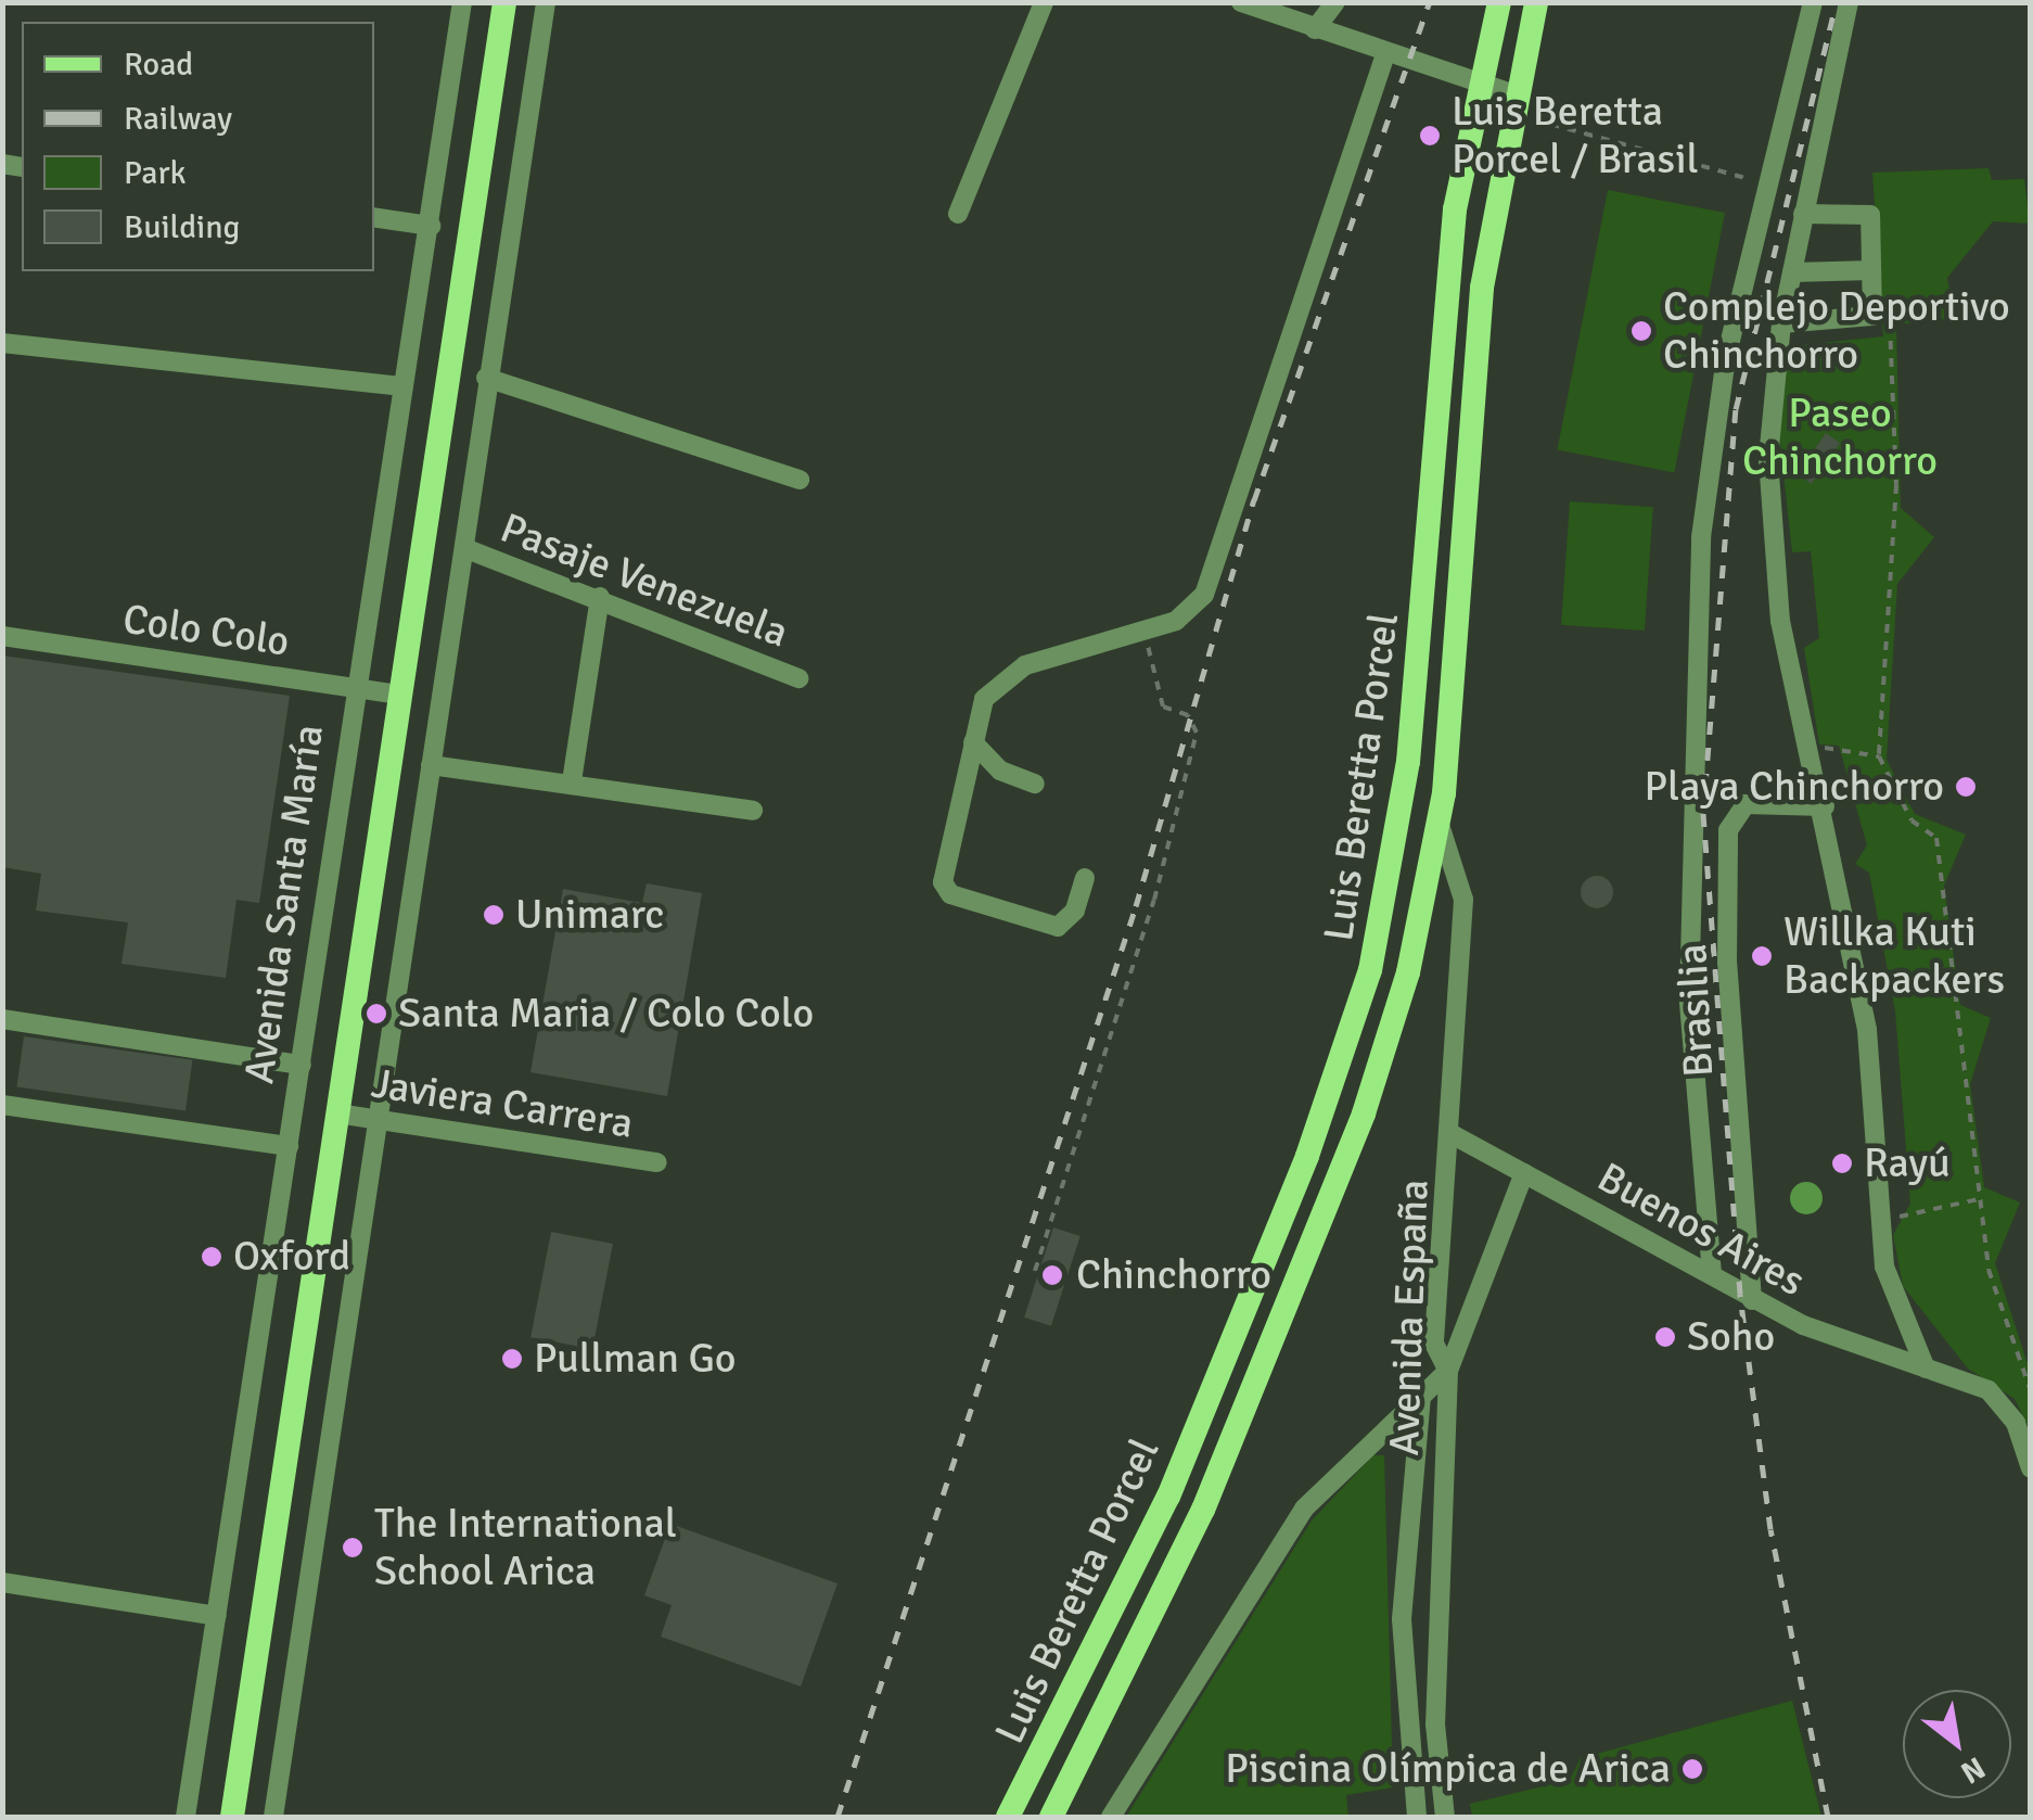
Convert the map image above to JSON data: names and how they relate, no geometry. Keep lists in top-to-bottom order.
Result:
{
  "streets": {
    "main road": ["Luis Beretta Porcel", "Avenida Santa María"],
    "street": [
      "Pasaje Venezuela",
      "Colo Colo",
      "Brasilia",
      "Javiera Carrera",
      "Buenos Aires",
      "Avenida España"
    ]
  },
  "crossings": [
    ["Colo Colo", "Avenida Santa María"],
    ["Luis Beretta Porcel", "Avenida España"],
    ["Avenida Santa María", "Javiera Carrera"],
    ["Brasilia", "Buenos Aires"],
    ["Buenos Aires", "Avenida España"]
  ],
  "parks": ["Paseo Chinchorro"],
  "places": [
    "Luis Beretta Porcel / Brasil",
    "Complejo Deportivo Chinchorro",
    "Playa Chinchorro",
    "Unimarc",
    "Willka Kuti Backpackers",
    "Santa Maria / Colo Colo",
    "Rayú",
    "Oxford",
    "Chinchorro",
    "Soho",
    "Pullman Go",
    "The International School Arica",
    "Piscina Olímpica de Arica"
  ],
  "legend": [
    "Road",
    "Railway",
    "Park",
    "Building"
  ],
  "north": "bottom right"
}
